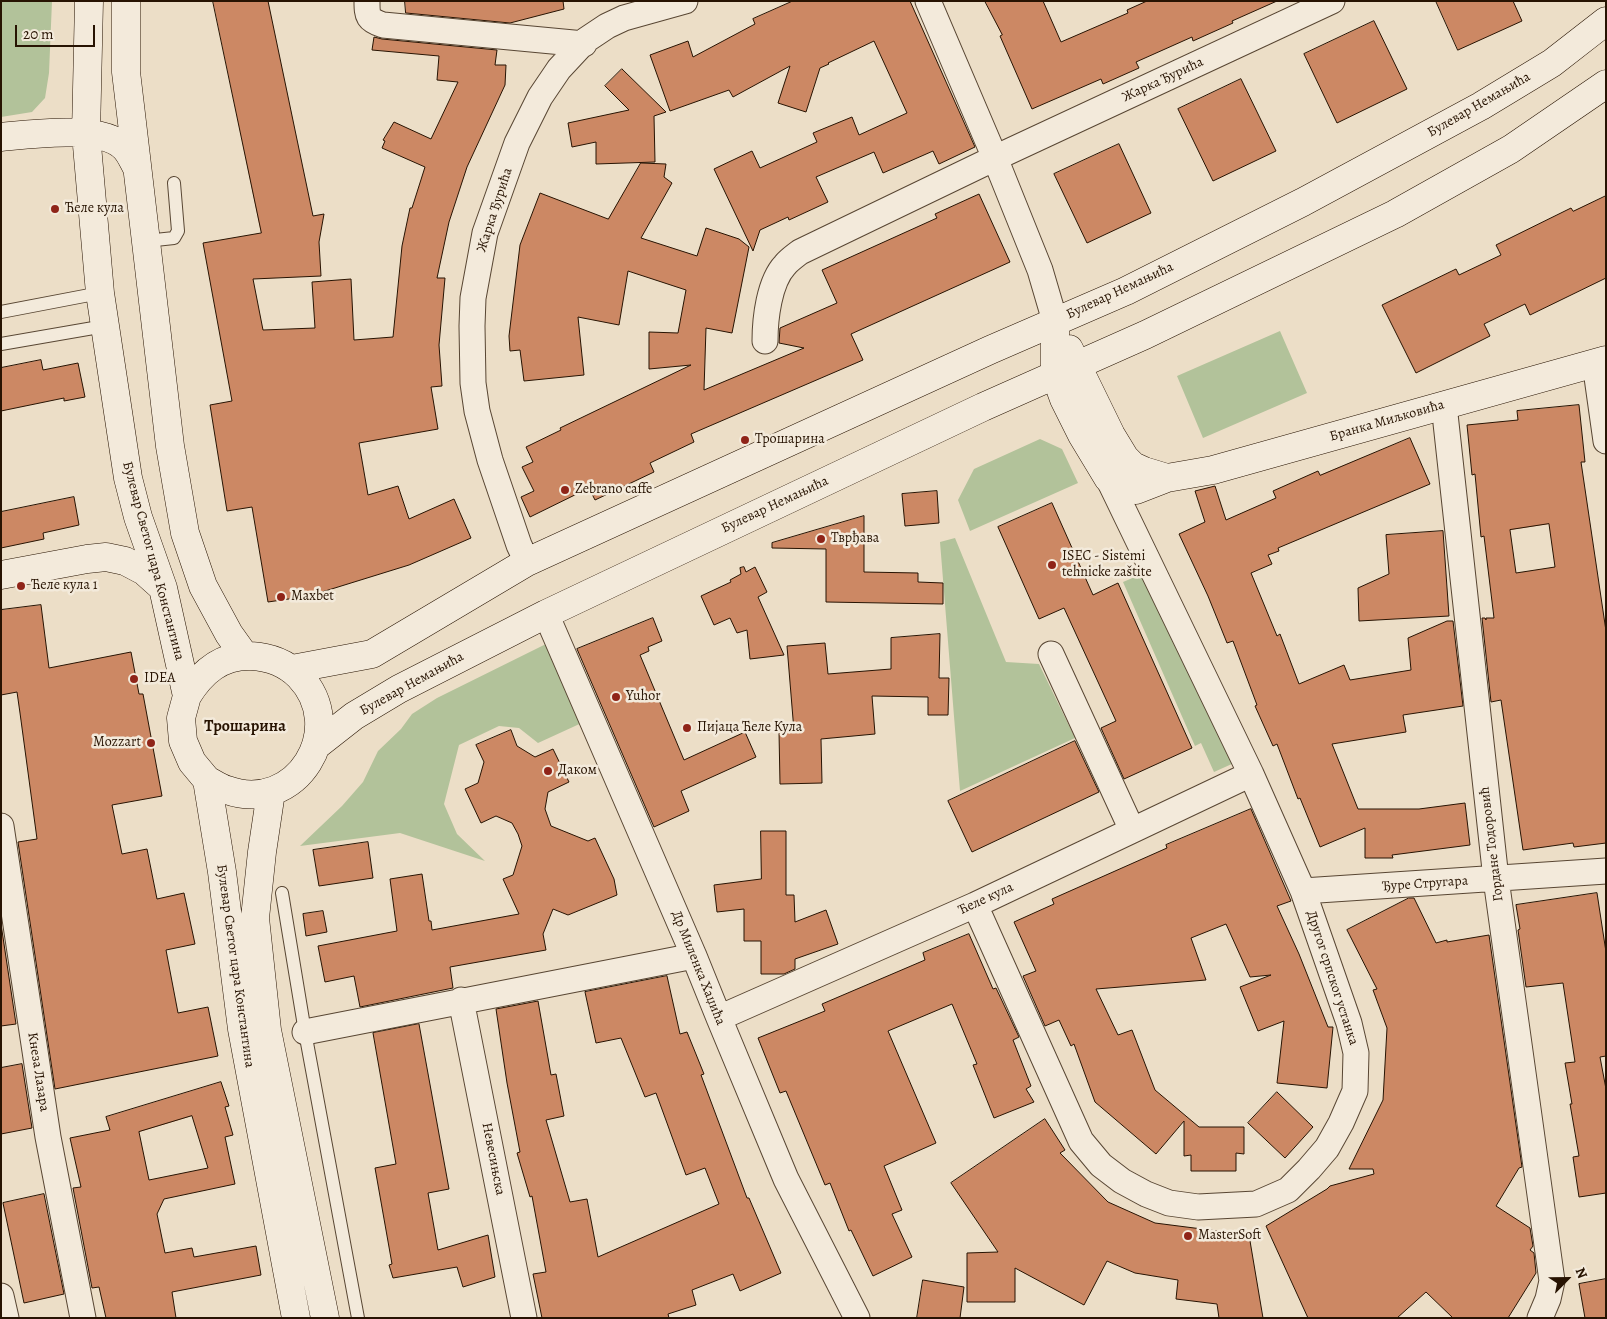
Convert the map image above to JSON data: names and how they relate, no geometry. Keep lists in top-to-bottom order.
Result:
{
  "streets": {
    "street": [
      "Жарка Ђурића",
      "Булевар Немањића",
      "Бранка Миљковића",
      "Булевар Светог цара Константина",
      "Гордане Тодоровић",
      "Ђуре Стругара",
      "Ћеле кула",
      "Др Миленка Хаџића",
      "Другог српског устанка",
      "Кнеза Лазара",
      "Невесињска"
    ]
  },
  "crossings": [
    ["Жарка Ђурића", "Булевар Немањића"],
    ["Булевар Немањића", "Бранка Миљковића"],
    ["Булевар Немањића", "Булевар Светог цара Константина"],
    ["Булевар Немањића", "Др Миленка Хаџића"],
    ["Бранка Миљковића", "Гордане Тодоровић"],
    ["Бранка Миљковића", "Другог српског устанка"],
    ["Гордане Тодоровић", "Ђуре Стругара"],
    ["Ђуре Стругара", "Другог српског устанка"],
    ["Ћеле кула", "Др Миленка Хаџића"],
    ["Ћеле кула", "Другог српског устанка"]
  ],
  "districts": ["Трошарина"],
  "places": [
    "Ћеле кула",
    "Трошарина",
    "Zebrano caffe",
    "Тврђава",
    "ISEC - Sistemi tehnicke zaštite",
    "Ћеле кула 1",
    "Maxbet",
    "IDEA",
    "Yuhor",
    "Пијаца Ћеле Кула",
    "Mozzart",
    "Даком",
    "MasterSoft"
  ],
  "scale_bar": "20 m",
  "north": "top right"
}
